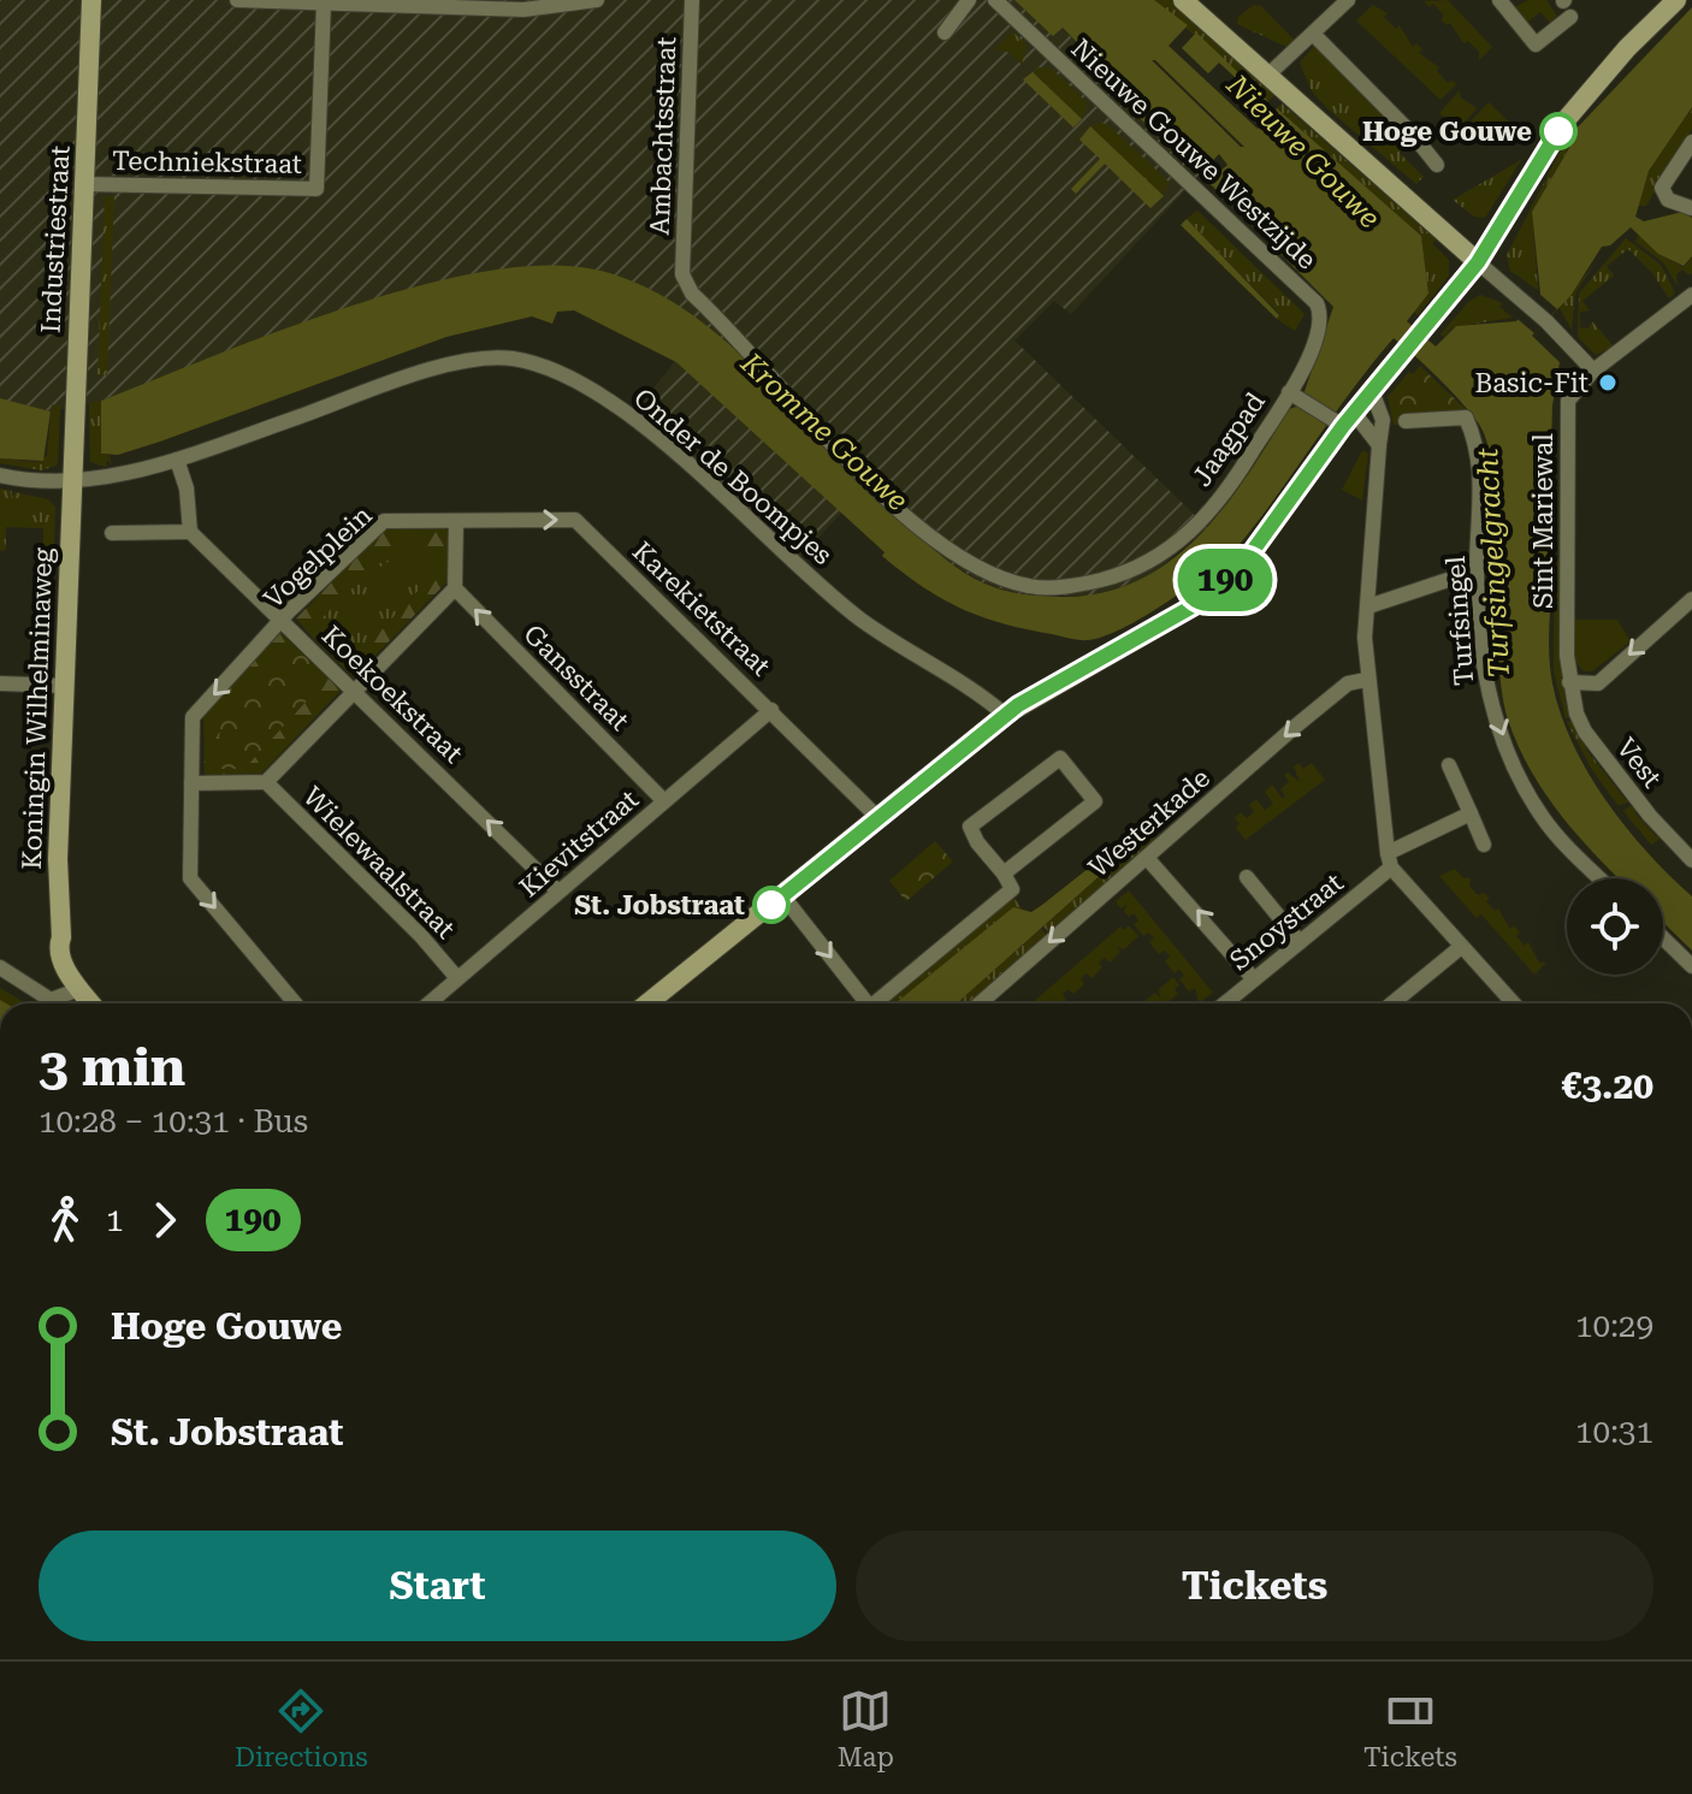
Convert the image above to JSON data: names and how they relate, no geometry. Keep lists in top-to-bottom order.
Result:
{
  "streets": {
    "main road": ["Industriestraat", "Koningin Wilhelminaweg"],
    "street": [
      "Ambachtsstraat",
      "Nieuwe Gouwe Westzijde",
      "Techniekstraat",
      "Jaagpad",
      "Onder de Boompjes",
      "Sint Mariewal",
      "Vogelplein",
      "Karekietstraat",
      "Turfsingel",
      "Gansstraat",
      "Koekoekstraat",
      "Vest",
      "Westerkade",
      "Kievitstraat",
      "Wielewaalstraat",
      "Snoystraat"
    ]
  },
  "crossings": [
    ["Ambachtsstraat", "Jaagpad"],
    ["Nieuwe Gouwe Westzijde", "Jaagpad"],
    ["Techniekstraat", "Industriestraat"],
    ["Industriestraat", "Onder de Boompjes"],
    ["Industriestraat", "Koningin Wilhelminaweg"],
    ["Onder de Boompjes", "Koningin Wilhelminaweg"],
    ["Sint Mariewal", "Vest"],
    ["Vogelplein", "Karekietstraat"],
    ["Vogelplein", "Koekoekstraat"],
    ["Karekietstraat", "Kievitstraat"],
    ["Gansstraat", "Kievitstraat"],
    ["Koekoekstraat", "Kievitstraat"],
    ["Kievitstraat", "Wielewaalstraat"]
  ],
  "one_way": [
    "Vogelplein",
    "Karekietstraat",
    "Gansstraat",
    "Koekoekstraat",
    "Westerkade"
  ],
  "water": ["Nieuwe Gouwe", "Kromme Gouwe", "Turfsingelgracht"],
  "places": ["Hoge Gouwe", "Basic-Fit", "St. Jobstraat"],
  "lines": ["bus line 190"],
  "page": {
    "on_map": "190",
    "heading": ["3 min", "10:28 – 10:31 · Bus", "€3.20"],
    "legs": ["1", "190"],
    "list": [
      {
        "name": "Hoge Gouwe",
        "value": "10:29"
      },
      {
        "name": "St. Jobstraat",
        "value": "10:31"
      }
    ],
    "buttons": ["Start", "Tickets"],
    "tabs": ["Directions", "Map", "Tickets"]
  }
}
